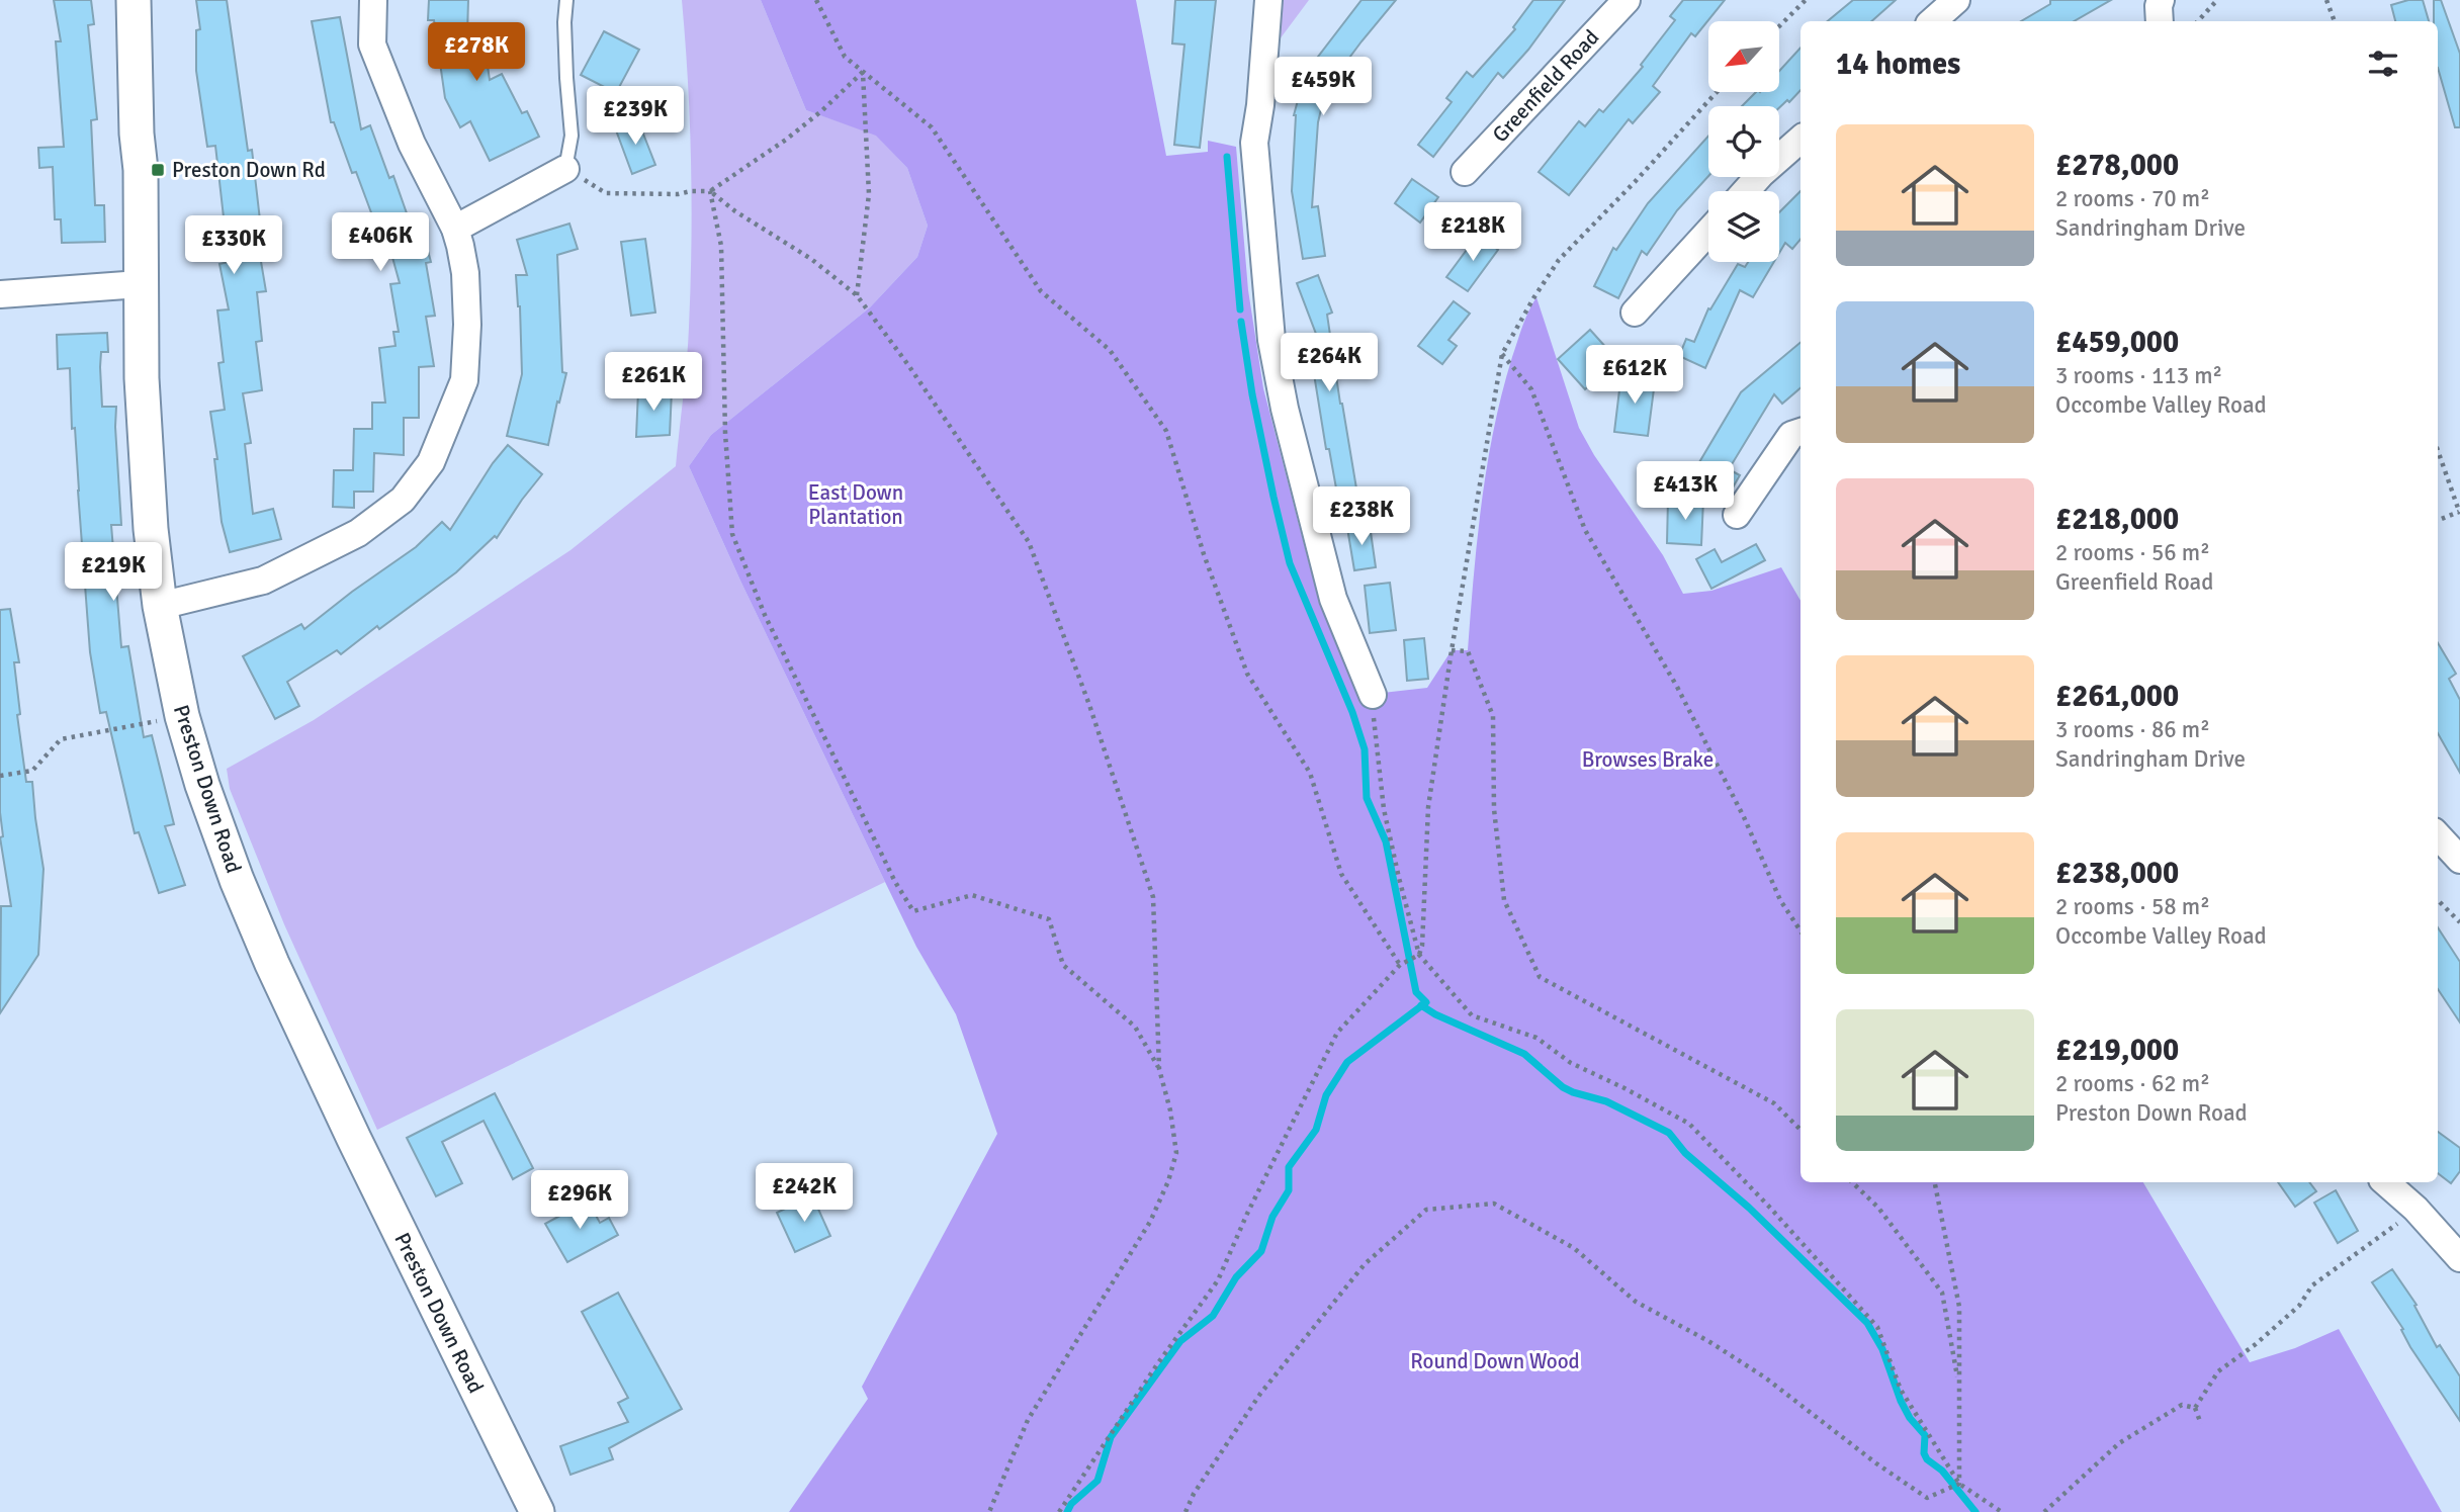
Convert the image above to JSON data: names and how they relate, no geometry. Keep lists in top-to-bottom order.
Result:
{
  "streets": {
    "street": ["Greenfield Road", "Preston Down Road"]
  },
  "parks": ["East Down Plantation", "Browses Brake", "Round Down Wood"],
  "places": {
    "transit": ["Preston Down Rd"]
  },
  "north": "bottom left",
  "page": {
    "heading": "14 homes",
    "price": [
      "£278K",
      "£459K",
      "£239K",
      "£218K",
      "£406K",
      "£330K",
      "£264K",
      "£612K",
      "£261K",
      "£413K",
      "£238K",
      "£219K",
      "£242K",
      "£296K"
    ],
    "list": [
      {
        "name": "£278,000",
        "note": "2 rooms · 70 m² · Sandringham Drive"
      },
      {
        "name": "£459,000",
        "note": "3 rooms · 113 m² · Occombe Valley Road"
      },
      {
        "name": "£218,000",
        "note": "2 rooms · 56 m² · Greenfield Road"
      },
      {
        "name": "£261,000",
        "note": "3 rooms · 86 m² · Sandringham Drive"
      },
      {
        "name": "£238,000",
        "note": "2 rooms · 58 m² · Occombe Valley Road"
      },
      {
        "name": "£219,000",
        "note": "2 rooms · 62 m² · Preston Down Road"
      }
    ]
  }
}
